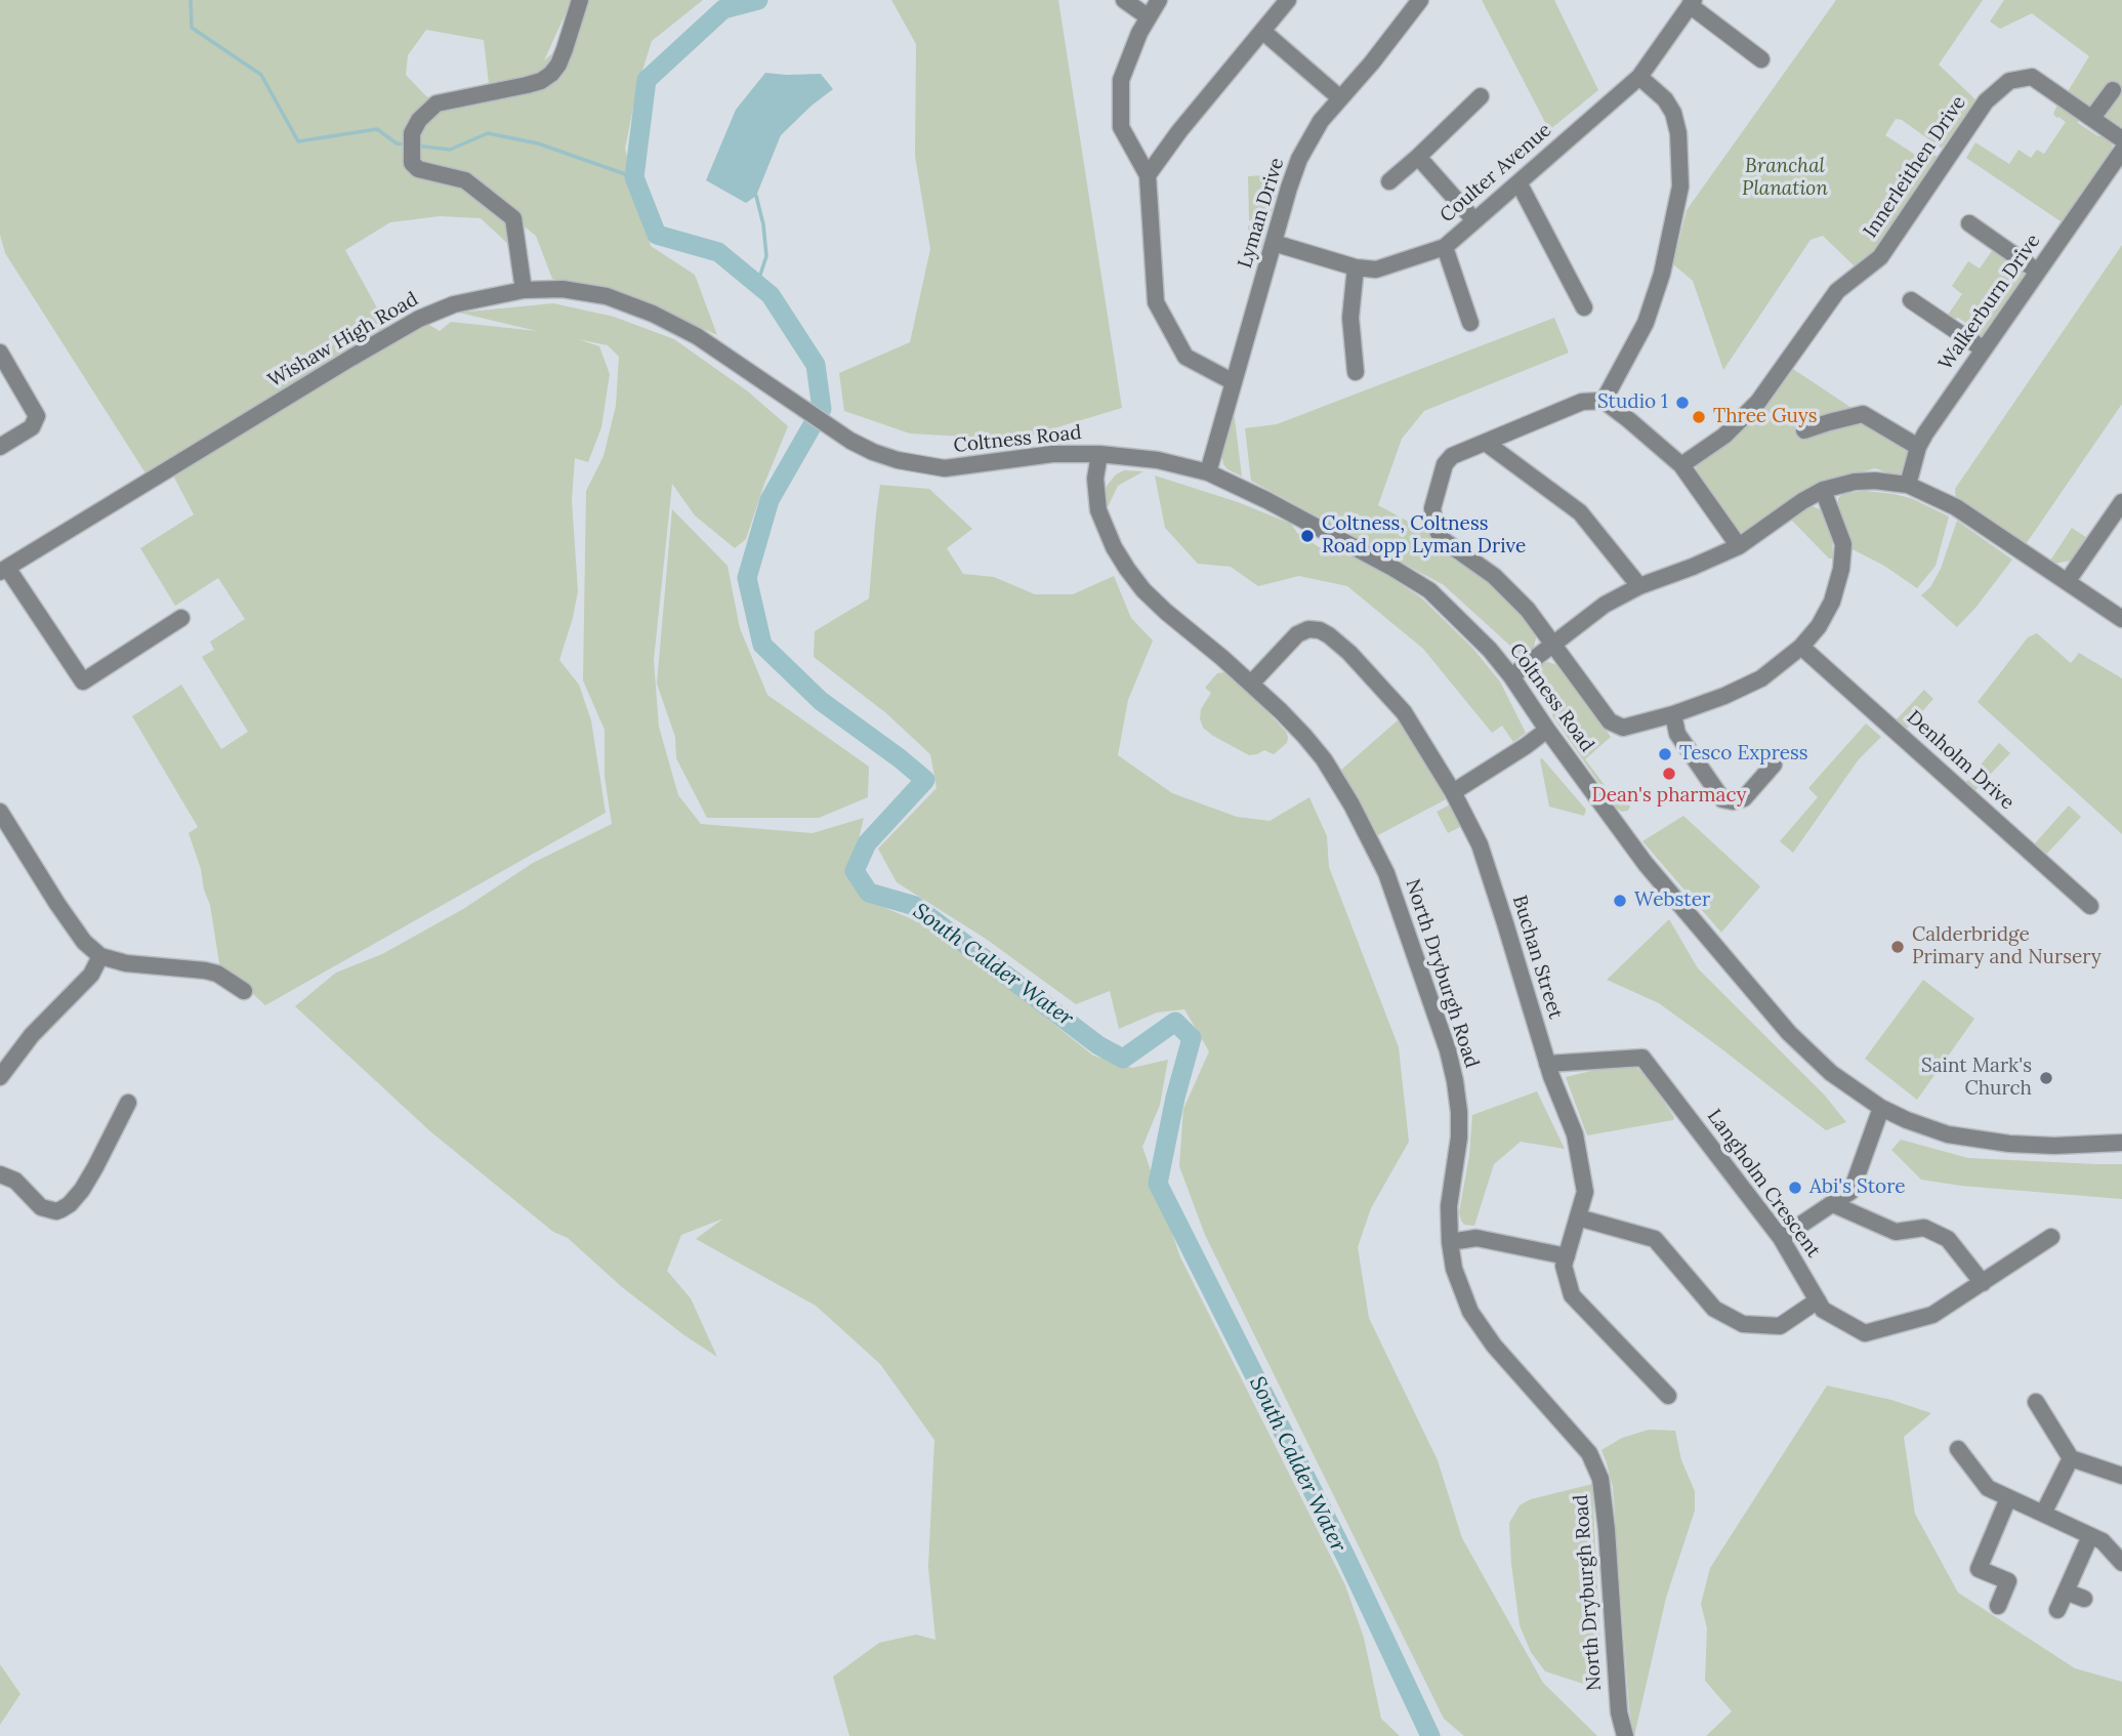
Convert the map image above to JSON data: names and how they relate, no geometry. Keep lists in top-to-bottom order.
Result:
{
  "streets": {
    "street": [
      "Innerleithen Drive",
      "Coulter Avenue",
      "Lyman Drive",
      "Walkerburn Drive",
      "Wishaw High Road",
      "Coltness Road",
      "Denholm Drive",
      "Buchan Street",
      "North Dryburgh Road",
      "Langholm Crescent"
    ]
  },
  "crossings": [
    ["Coulter Avenue", "Lyman Drive"],
    ["Lyman Drive", "Coltness Road"],
    ["Wishaw High Road", "Coltness Road"],
    ["Coltness Road", "North Dryburgh Road"],
    ["Buchan Street", "North Dryburgh Road"],
    ["Buchan Street", "Langholm Crescent"]
  ],
  "water": ["South Calder Water"],
  "parks": ["Branchal Planation"],
  "places": [
    "Studio 1",
    "Three Guys",
    "Coltness, Coltness Road opp Lyman Drive",
    "Tesco Express",
    "Dean's pharmacy",
    "Webster",
    "Calderbridge Primary and Nursery",
    "Saint Mark's Church",
    "Abi's Store"
  ]
}
